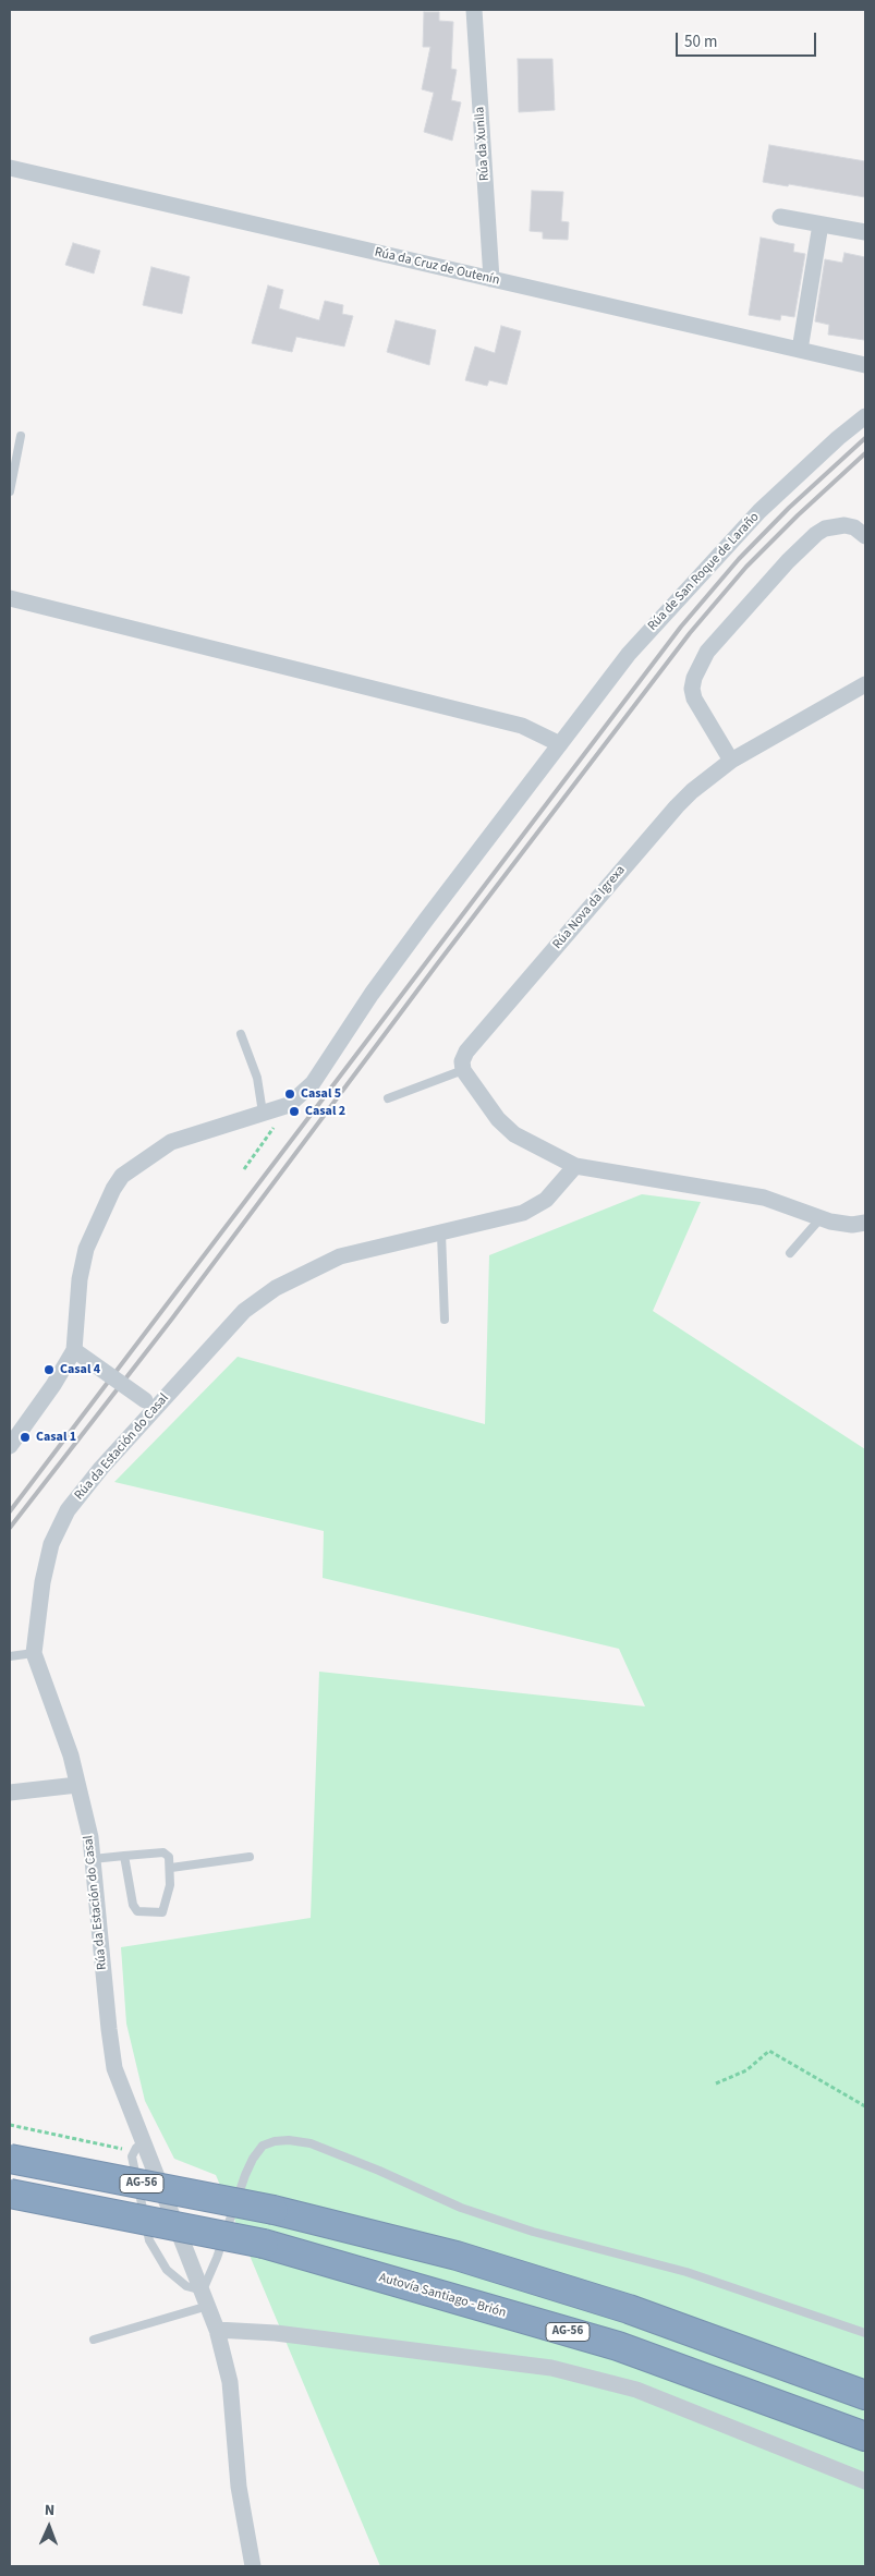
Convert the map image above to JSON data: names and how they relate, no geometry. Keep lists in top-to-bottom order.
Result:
{
  "streets": {
    "highway": ["AG-56", "Autovía Santiago - Brión"],
    "street": [
      "Rúa da Xunlla",
      "Rúa da Cruz de Outenín",
      "Rúa de San Roque de Laraño",
      "Rúa Nova da Igrexa",
      "Rúa da Estación do Casal"
    ]
  },
  "crossings": [
    ["Rúa da Xunlla", "Rúa da Cruz de Outenín"]
  ],
  "places": [
    "Casal 5",
    "Casal 2",
    "Casal 4",
    "Casal 1"
  ],
  "scale_bar": "50 m",
  "north": "top"
}
